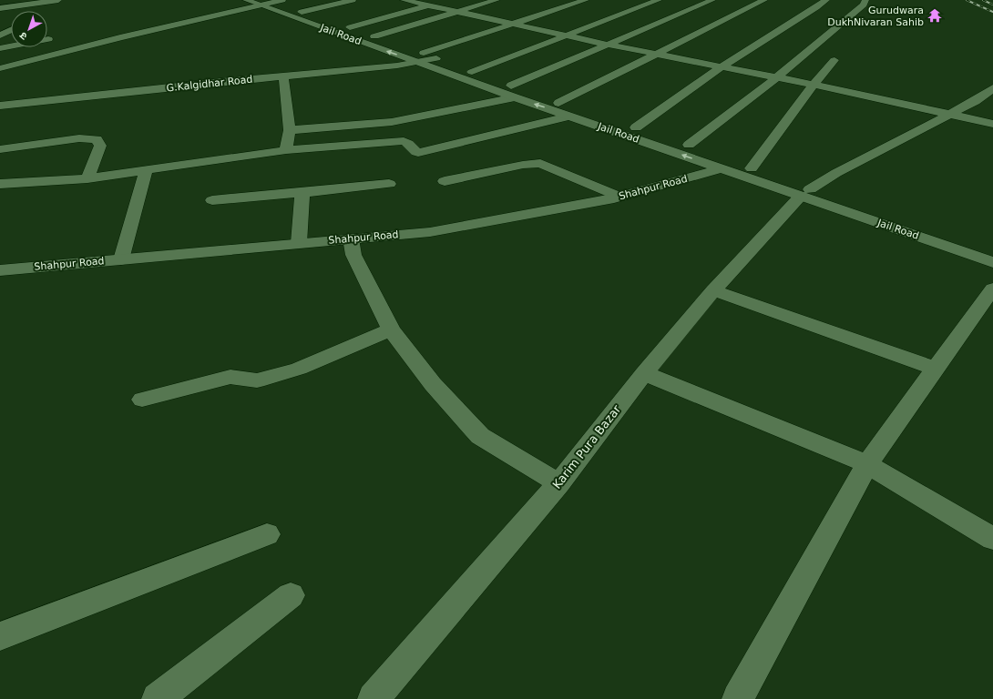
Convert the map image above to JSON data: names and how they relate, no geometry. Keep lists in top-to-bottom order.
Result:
{
  "streets": {
    "street": [
      "Jail Road",
      "G.Kalgidhar Road",
      "Shahpur Road",
      "Karim Pura Bazar"
    ]
  },
  "crossings": [
    ["Jail Road", "G.Kalgidhar Road"],
    ["Jail Road", "Shahpur Road"],
    ["Jail Road", "Karim Pura Bazar"]
  ],
  "places": {
    "temple": ["Gurudwara DukhNivaran Sahib"]
  },
  "north": "bottom left"
}
